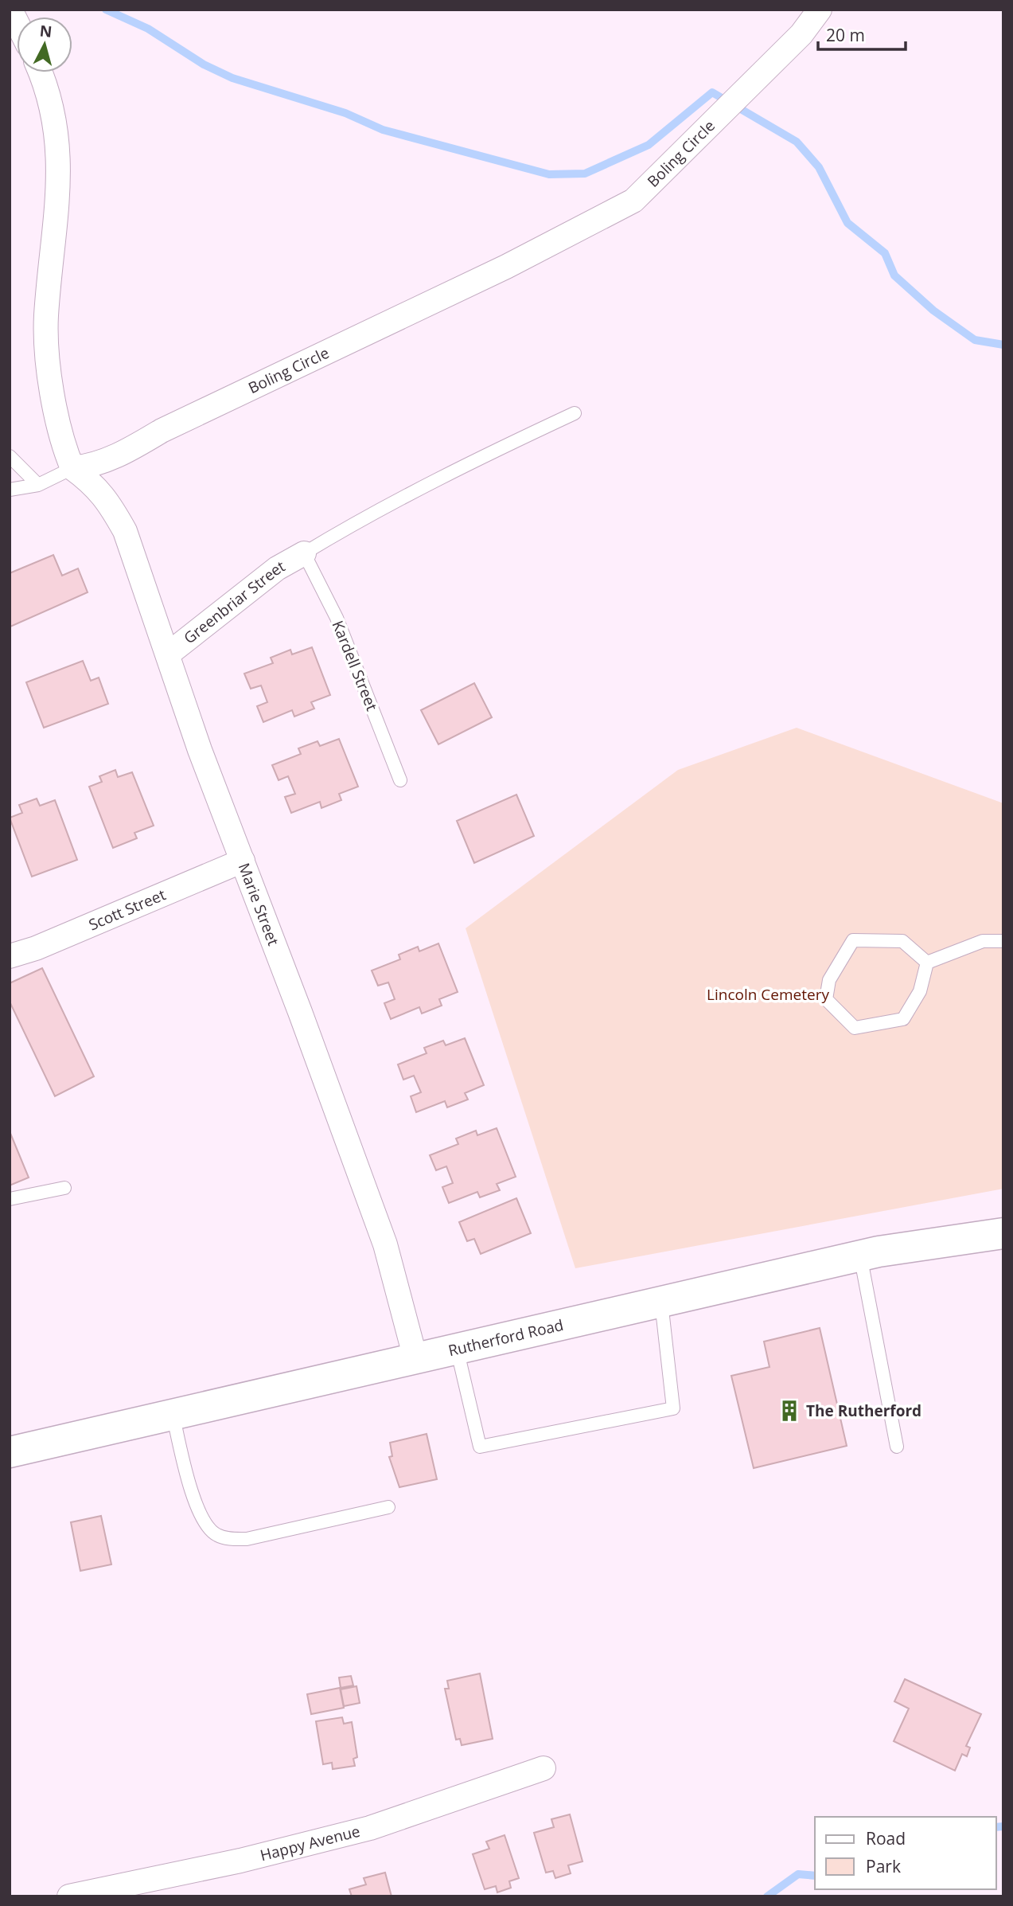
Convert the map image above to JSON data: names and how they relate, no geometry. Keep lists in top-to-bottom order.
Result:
{
  "streets": {
    "street": [
      "Boling Circle",
      "Greenbriar Street",
      "Marie Street",
      "Scott Street",
      "Rutherford Road",
      "Happy Avenue"
    ],
    "lane": ["Kardell Street"]
  },
  "crossings": [
    ["Boling Circle", "Marie Street"],
    ["Greenbriar Street", "Kardell Street"],
    ["Greenbriar Street", "Marie Street"],
    ["Marie Street", "Scott Street"],
    ["Marie Street", "Rutherford Road"]
  ],
  "parks": ["Lincoln Cemetery"],
  "places": {
    "building": ["The Rutherford"]
  },
  "legend": ["Road", "Park"],
  "scale_bar": "20 m",
  "north": "top"
}
